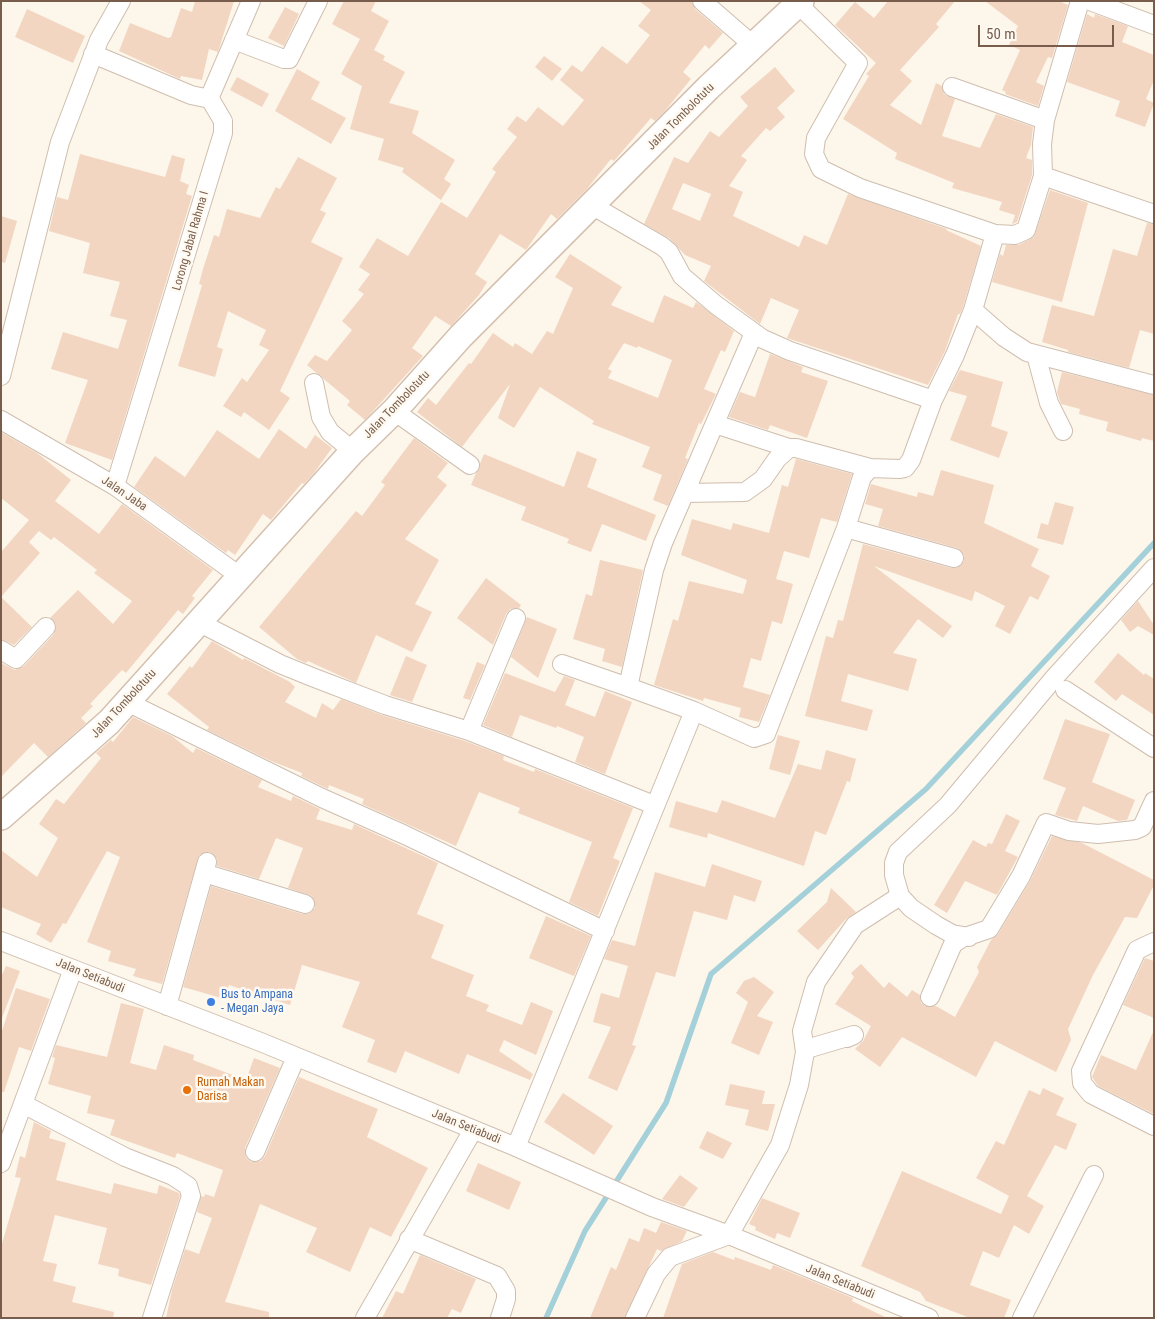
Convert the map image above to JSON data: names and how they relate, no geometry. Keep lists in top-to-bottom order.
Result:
{
  "streets": {
    "street": [
      "Jalan Tombolotutu",
      "Lorong Jabal Rahma I",
      "Jalan Jaba",
      "Jalan Setiabudi"
    ]
  },
  "crossings": [
    ["Jalan Tombolotutu", "Jalan Jaba"],
    ["Lorong Jabal Rahma I", "Jalan Jaba"]
  ],
  "places": ["Bus to Ampana - Megan Jaya", "Rumah Makan Darisa"],
  "scale_bar": "50 m"
}
